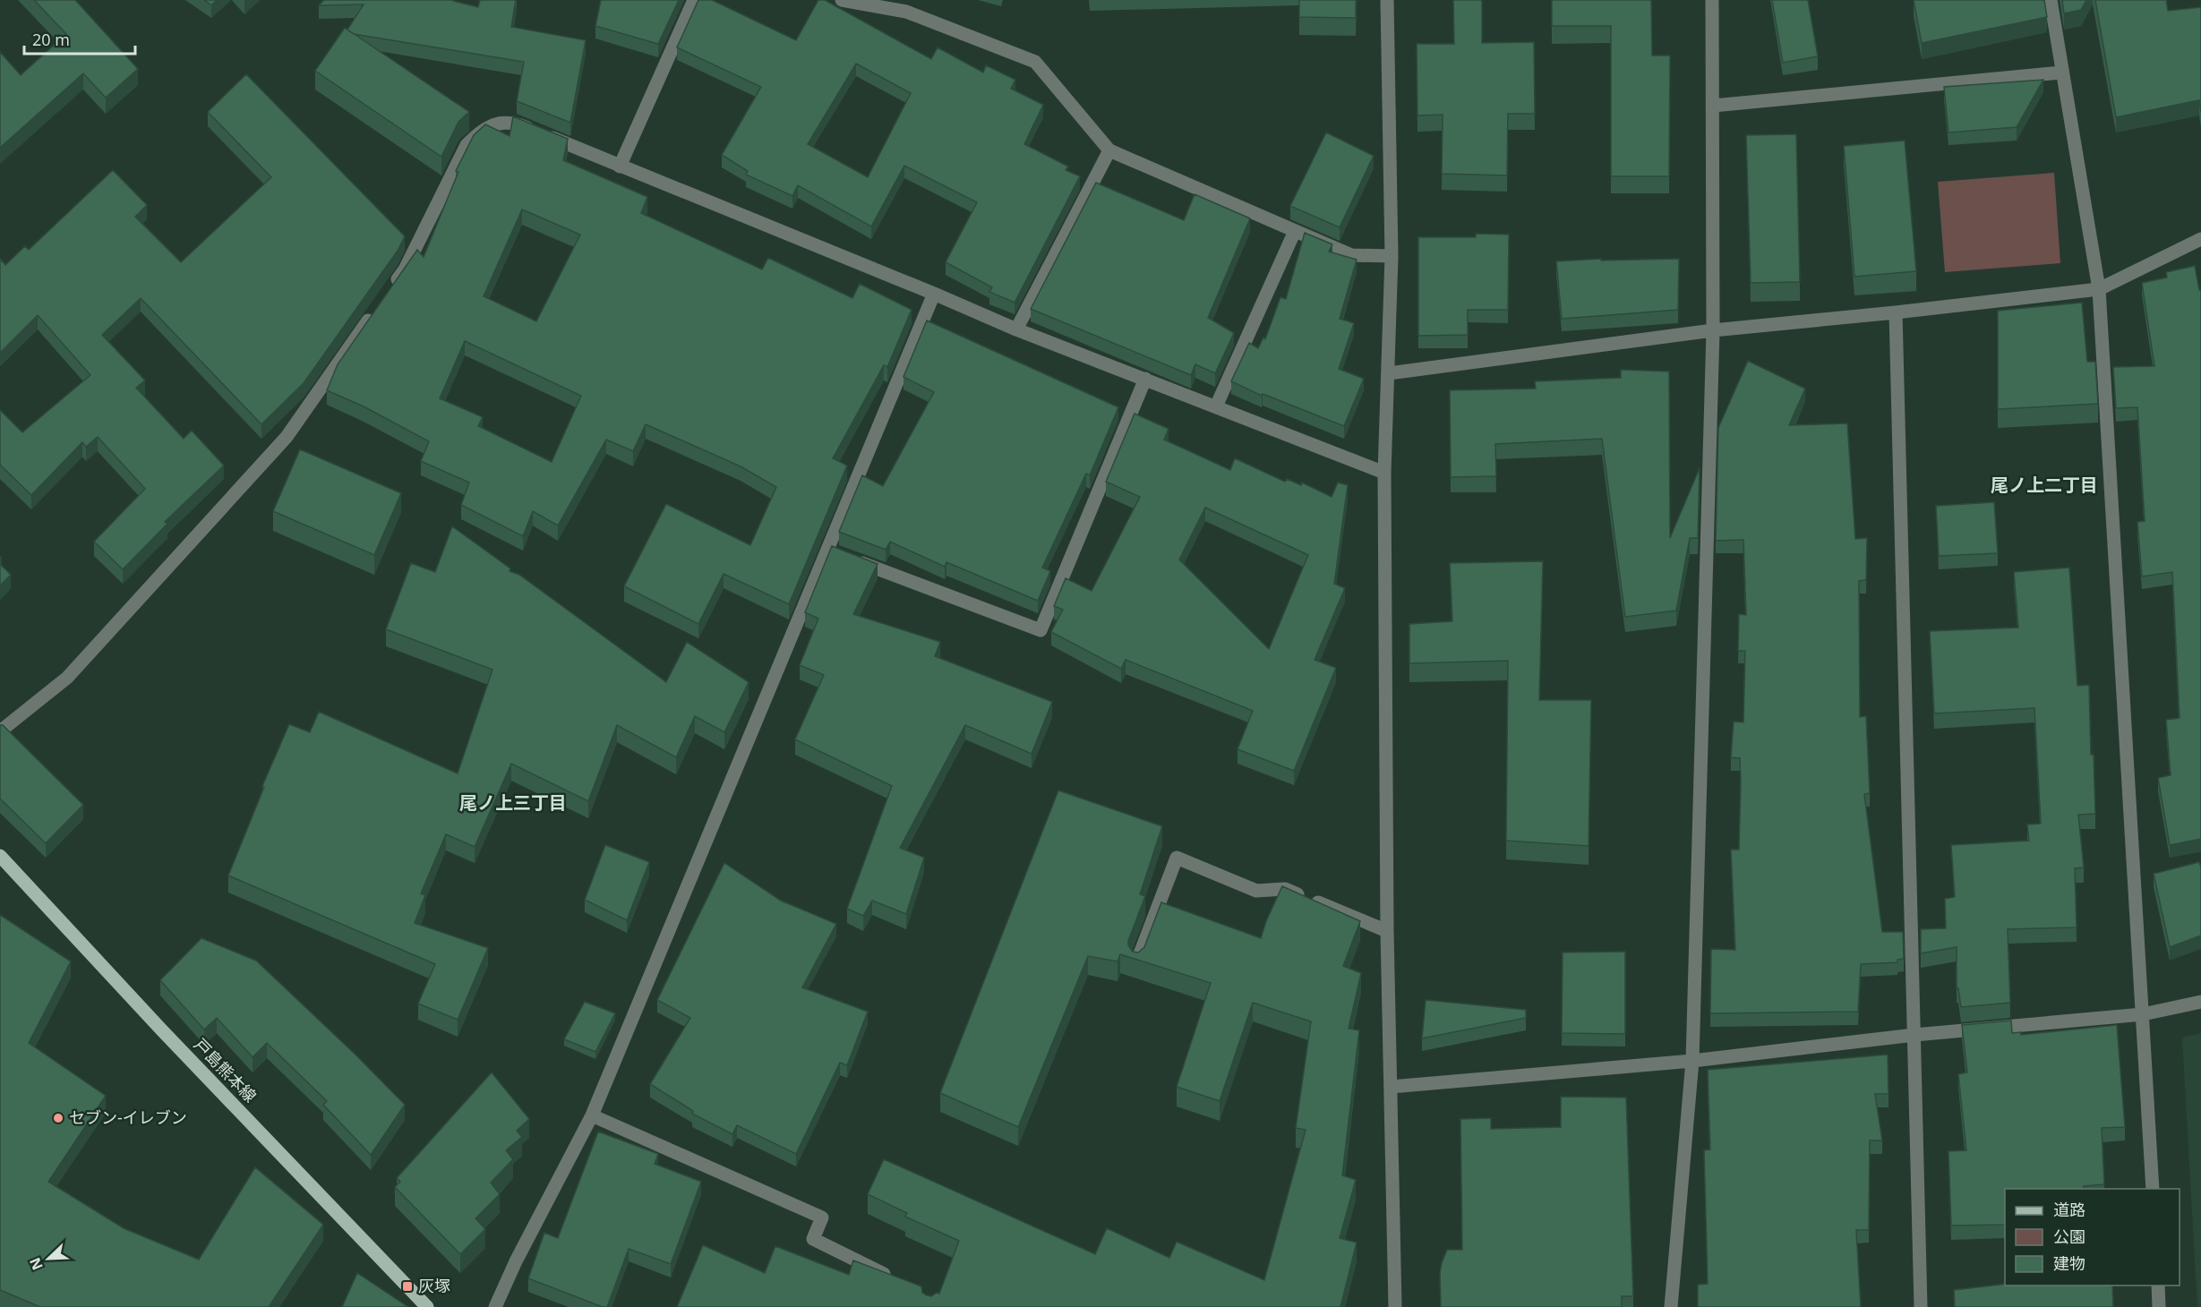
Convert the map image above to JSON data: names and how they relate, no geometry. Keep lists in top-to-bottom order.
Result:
{
  "streets": {
    "main road": ["戸島熊本線"]
  },
  "districts": ["尾ノ上二丁目", "尾ノ上三丁目"],
  "places": {
    "other": ["セブン-イレブン"],
    "transit": ["灰塚"]
  },
  "legend": ["道路", "公園", "建物"],
  "scale_bar": "20 m",
  "north": "bottom left"
}
